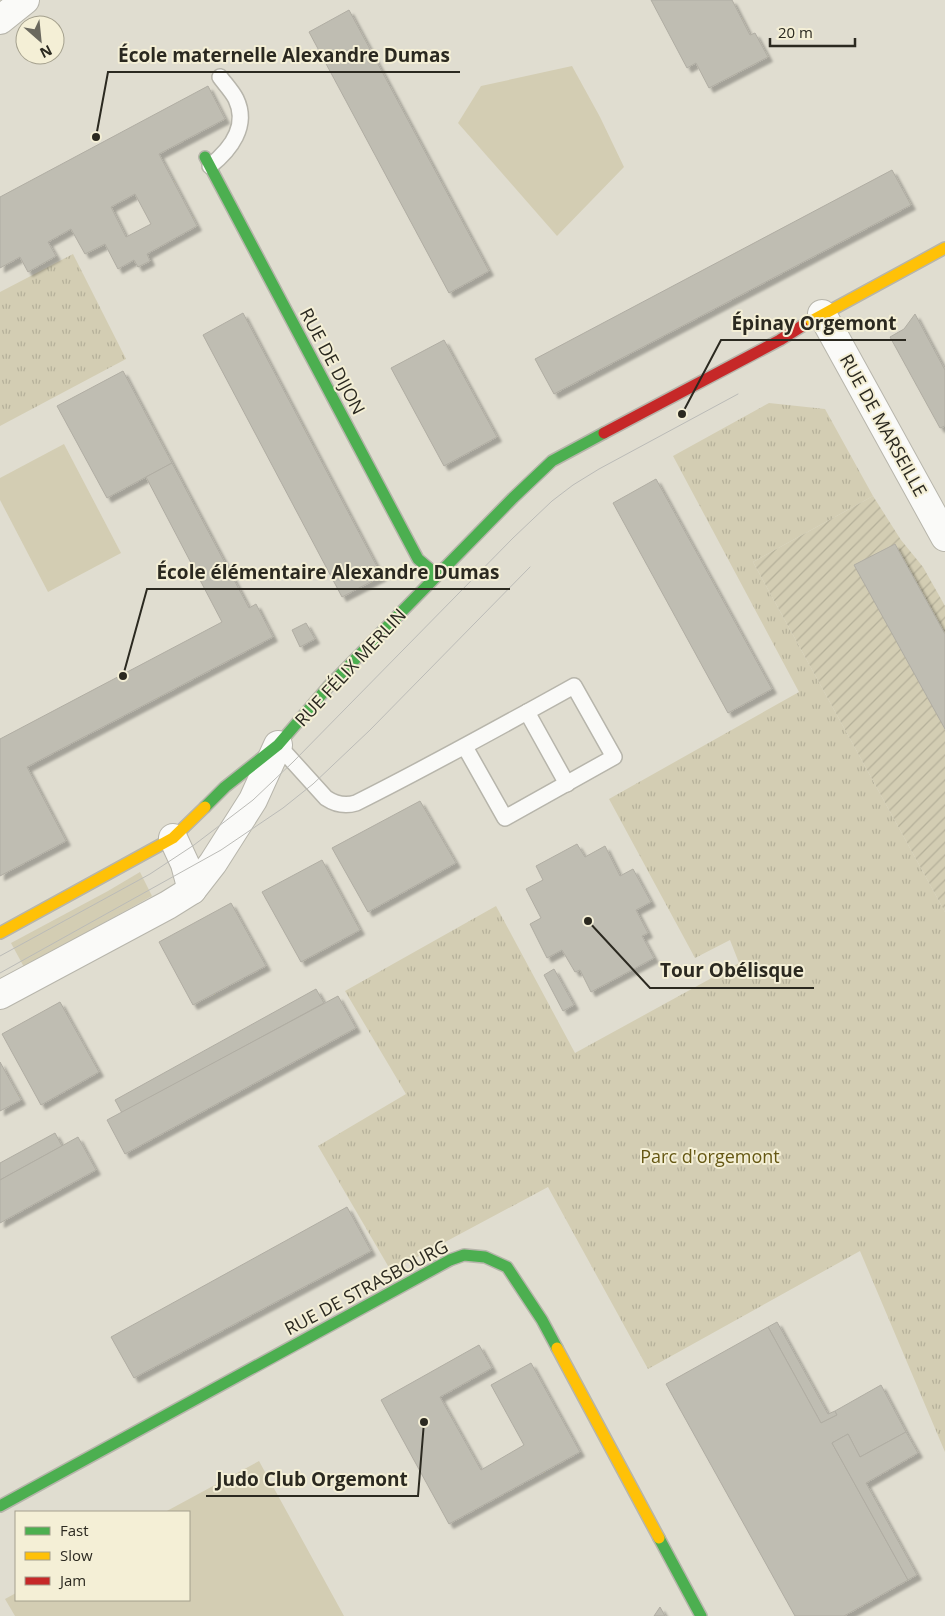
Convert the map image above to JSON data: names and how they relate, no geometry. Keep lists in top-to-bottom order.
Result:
{
  "streets": {
    "street": [
      "RUE DE DIJON",
      "RUE DE MARSEILLE",
      "RUE FÉLIX MERLIN",
      "RUE DE STRASBOURG"
    ]
  },
  "crossings": [
    ["RUE DE DIJON", "RUE FÉLIX MERLIN"],
    ["RUE DE MARSEILLE", "RUE FÉLIX MERLIN"]
  ],
  "parks": ["Parc d'orgemont"],
  "places": [
    "École maternelle Alexandre Dumas",
    "Épinay Orgemont",
    "École élémentaire Alexandre Dumas",
    "Tour Obélisque",
    "Judo Club Orgemont"
  ],
  "legend": ["Fast", "Slow", "Jam"],
  "scale_bar": "20 m",
  "north": "bottom right"
}
